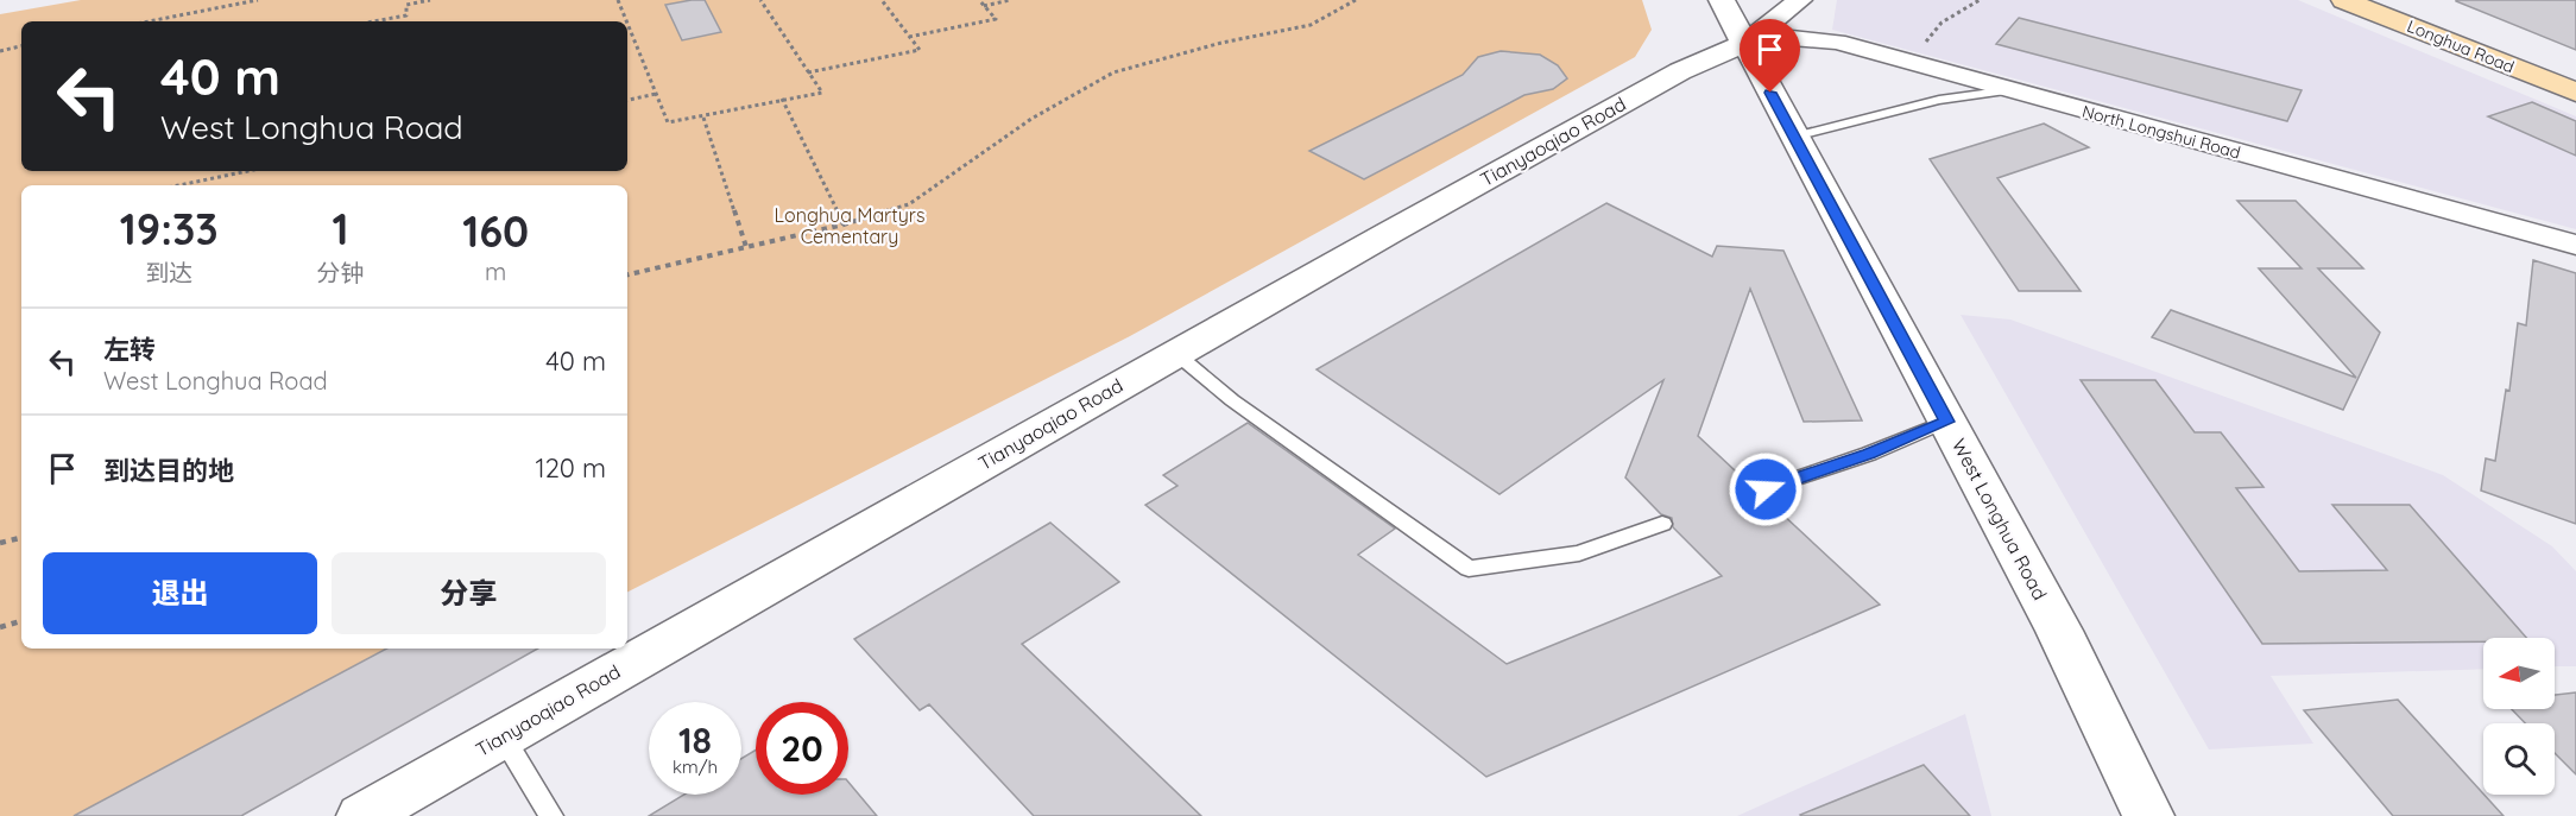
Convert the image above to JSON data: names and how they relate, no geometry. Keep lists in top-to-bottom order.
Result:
{
  "streets": {
    "main road": ["Longhua Road"],
    "street": ["North Longshui Road", "Tianyaoqiao Road", "West Longhua Road"]
  },
  "crossings": [
    ["North Longshui Road", "Tianyaoqiao Road"],
    ["North Longshui Road", "West Longhua Road"],
    ["Tianyaoqiao Road", "West Longhua Road"]
  ],
  "parks": ["Longhua Martyrs Cementary"],
  "north": "left",
  "page": {
    "turn": ["40 m", "West Longhua Road"],
    "eta": [
      "19:33",
      "到达",
      "1",
      "分钟",
      "160",
      "m"
    ],
    "list": [
      {
        "name": "左转",
        "note": "West Longhua Road",
        "value": "40 m"
      },
      {
        "name": "到达目的地",
        "value": "120 m"
      }
    ],
    "buttons": ["退出", "分享"],
    "speed": "18 km/h",
    "limit": "20"
  }
}
